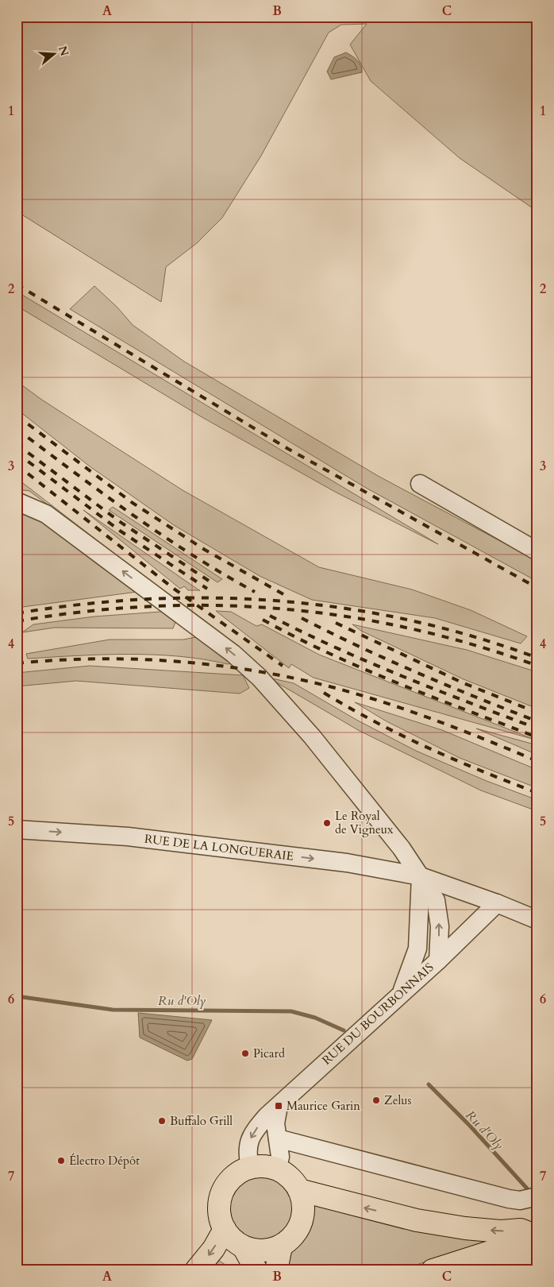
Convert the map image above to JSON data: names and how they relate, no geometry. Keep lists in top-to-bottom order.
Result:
{
  "streets": {
    "street": ["RUE DE LA LONGUERAIE", "RUE DU BOURBONNAIS"]
  },
  "crossings": [
    ["RUE DE LA LONGUERAIE", "RUE DU BOURBONNAIS"]
  ],
  "one_way": ["RUE DE LA LONGUERAIE", "RUE DU BOURBONNAIS"],
  "water": ["Ru d'Oly"],
  "places": {
    "other": [
      "Le Royal de Vigneux",
      "Picard",
      "Zelus",
      "Buffalo Grill",
      "Électro Dépôt"
    ],
    "transit": ["Maurice Garin"]
  },
  "north": "right",
  "grid": {
    "columns": ["A", "B", "C"],
    "rows": [
      "1",
      "2",
      "3",
      "4",
      "5",
      "6",
      "7"
    ]
  }
}
